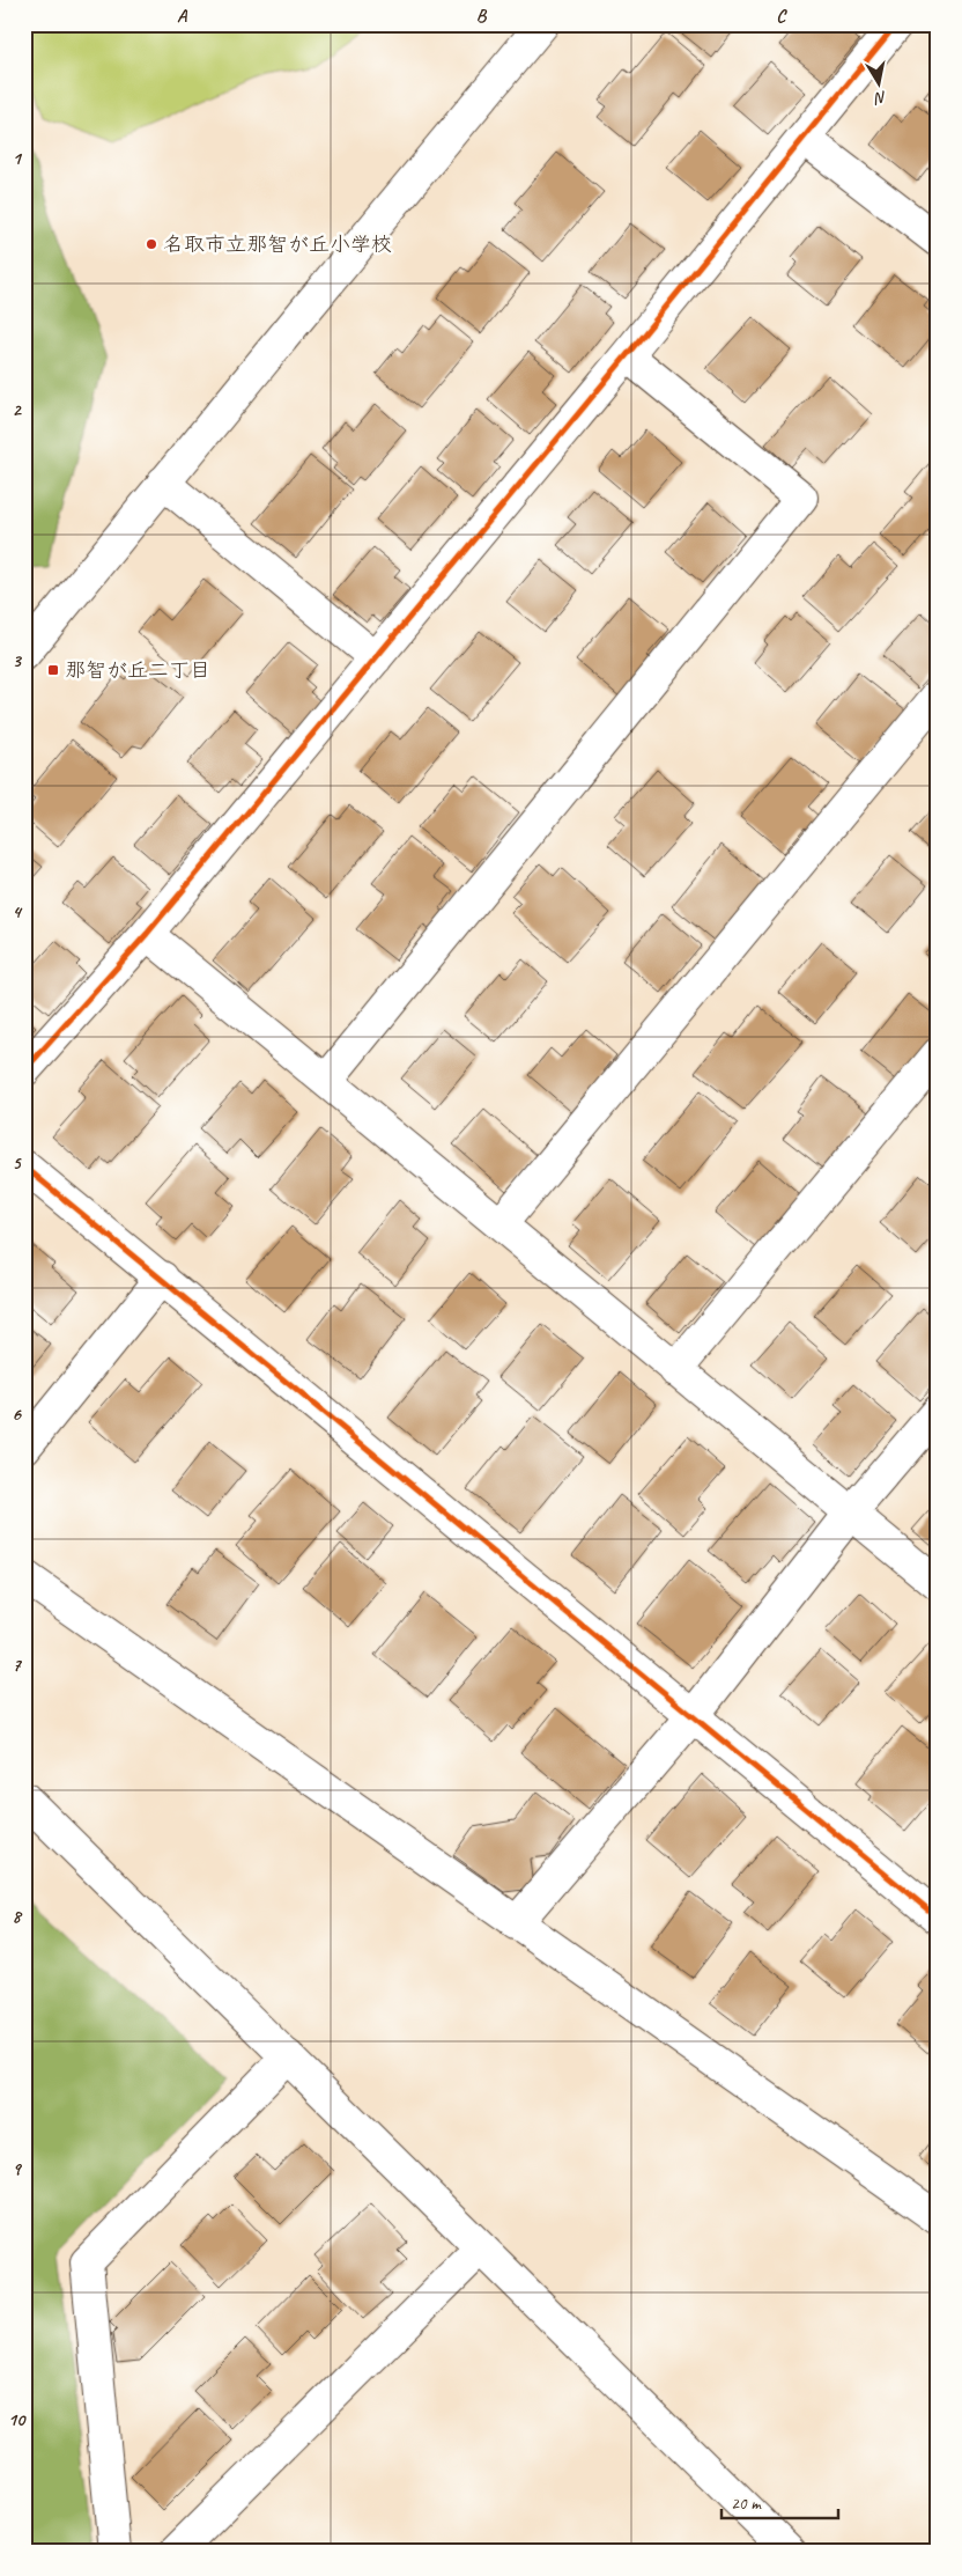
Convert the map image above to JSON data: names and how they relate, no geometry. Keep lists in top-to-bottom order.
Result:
{
  "places": {
    "other": ["名取市立那智が丘小学校"],
    "transit": ["那智が丘二丁目"]
  },
  "scale_bar": "20 m",
  "north": "bottom",
  "grid": {
    "columns": ["A", "B", "C"],
    "rows": [
      "1",
      "2",
      "3",
      "4",
      "5",
      "6",
      "7",
      "8",
      "9",
      "10"
    ]
  }
}
